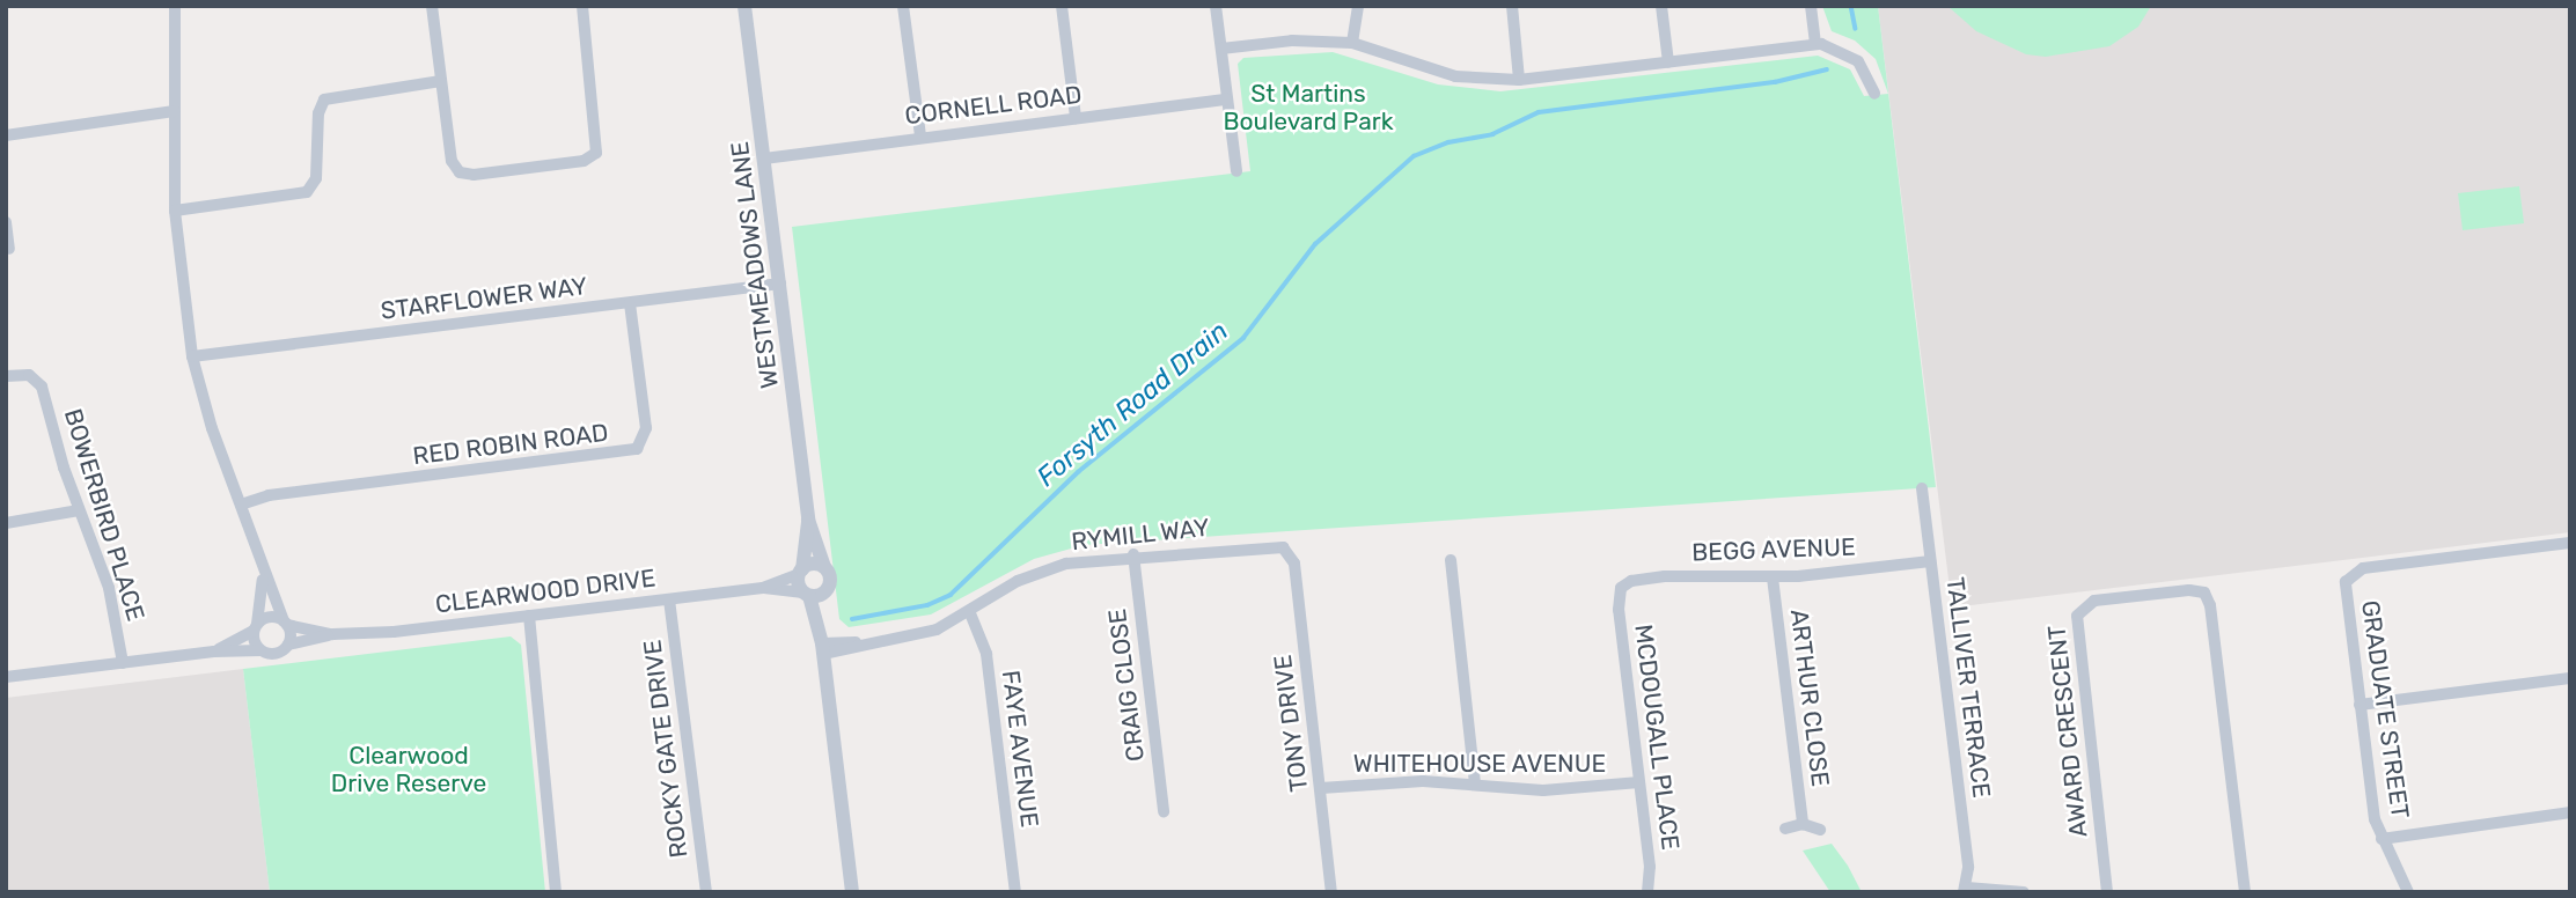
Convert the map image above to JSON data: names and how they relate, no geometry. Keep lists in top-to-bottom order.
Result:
{
  "streets": {
    "street": [
      "CORNELL ROAD",
      "WESTMEADOWS LANE",
      "STARFLOWER WAY",
      "RED ROBIN ROAD",
      "BOWERBIRD PLACE",
      "RYMILL WAY",
      "BEGG AVENUE",
      "CLEARWOOD DRIVE",
      "CRAIG CLOSE",
      "TALLIVER TERRACE",
      "ARTHUR CLOSE",
      "GRADUATE STREET",
      "TONY DRIVE",
      "AWARD CRESCENT",
      "MCDOUGALL PLACE",
      "ROCKY GATE DRIVE",
      "FAYE AVENUE",
      "WHITEHOUSE AVENUE"
    ]
  },
  "crossings": [
    ["CORNELL ROAD", "WESTMEADOWS LANE"],
    ["WESTMEADOWS LANE", "STARFLOWER WAY"],
    ["WESTMEADOWS LANE", "CLEARWOOD DRIVE"],
    ["STARFLOWER WAY", "RED ROBIN ROAD"],
    ["RYMILL WAY", "CRAIG CLOSE"],
    ["RYMILL WAY", "TONY DRIVE"],
    ["RYMILL WAY", "FAYE AVENUE"],
    ["BEGG AVENUE", "TALLIVER TERRACE"],
    ["BEGG AVENUE", "ARTHUR CLOSE"],
    ["BEGG AVENUE", "MCDOUGALL PLACE"],
    ["CLEARWOOD DRIVE", "ROCKY GATE DRIVE"],
    ["TONY DRIVE", "WHITEHOUSE AVENUE"],
    ["MCDOUGALL PLACE", "WHITEHOUSE AVENUE"]
  ],
  "water": ["Forsyth Road Drain"],
  "parks": ["St Martins Boulevard Park", "Clearwood Drive Reserve"]
}
